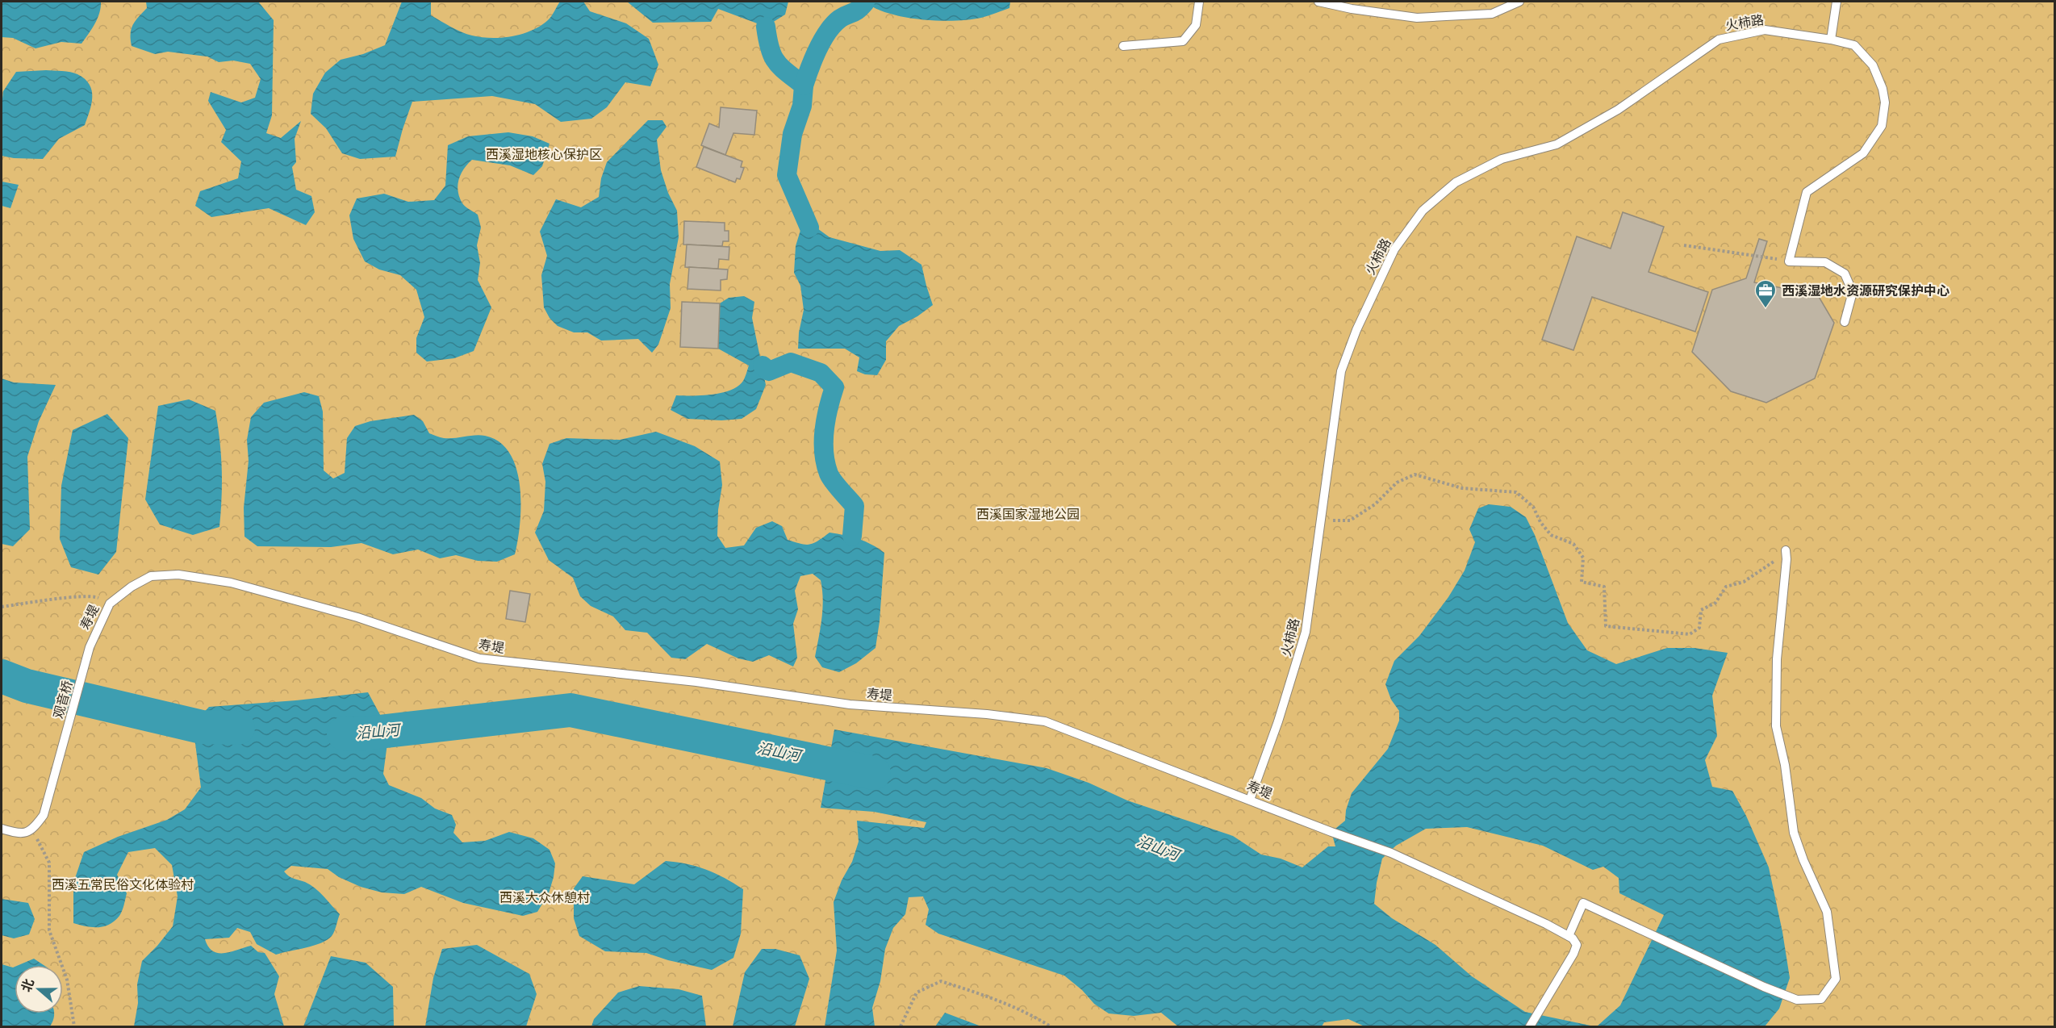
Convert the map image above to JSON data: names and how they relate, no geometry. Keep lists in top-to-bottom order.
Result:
{
  "streets": {
    "lane": ["火柿路", "寿堤", "观音桥"]
  },
  "crossings": [
    ["火柿路", "寿堤"],
    ["寿堤", "观音桥"]
  ],
  "water": ["沿山河"],
  "parks": [
    "西溪湿地核心保护区",
    "西溪国家湿地公园",
    "西溪五常民俗文化体验村",
    "西溪大众休憩村"
  ],
  "places": {
    "office": ["西溪湿地水资源研究保护中心"]
  },
  "north": "left"
}
